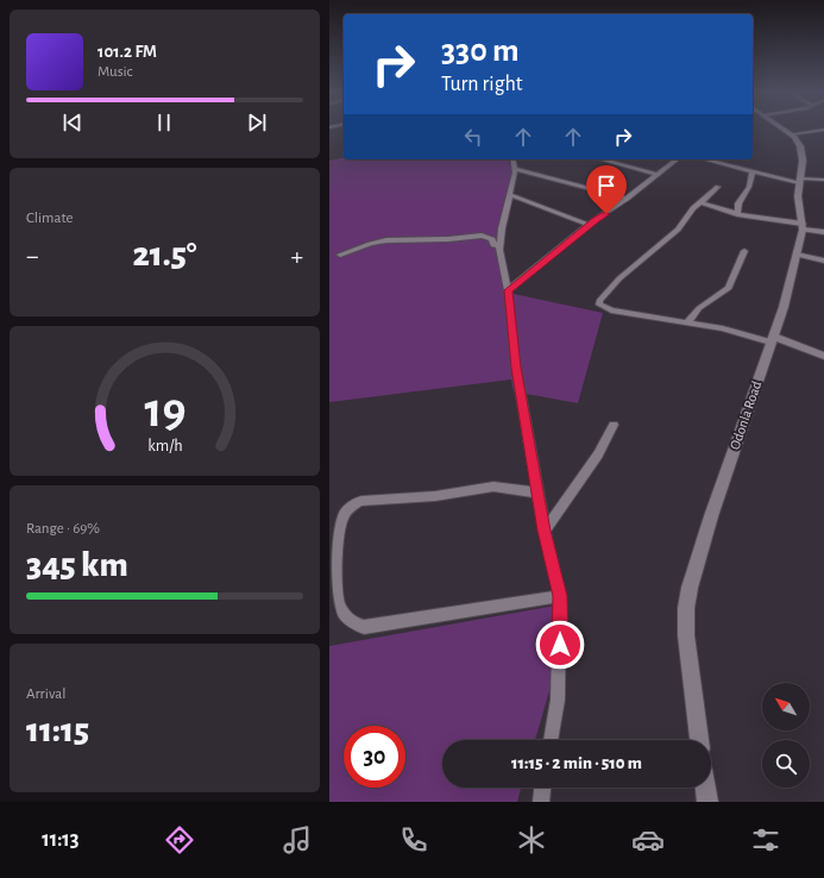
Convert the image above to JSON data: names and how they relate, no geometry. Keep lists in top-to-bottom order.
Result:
{
  "streets": {
    "street": ["Odonla Road"]
  },
  "north": "top left",
  "page": {
    "turn": ["330 m", "Turn right"],
    "song": ["101.2 FM", "Music"],
    "tile": [
      "Climate",
      ["Range · 69%", "345 km"],
      ["Arrival", "11:15"]
    ],
    "heat": ["−", "21.5°", "+"],
    "limit": "30",
    "trip": "11:15 · 2 min · 510 m",
    "tabs": "11:13",
    "gauge": ["19", "km/h"]
  }
}
